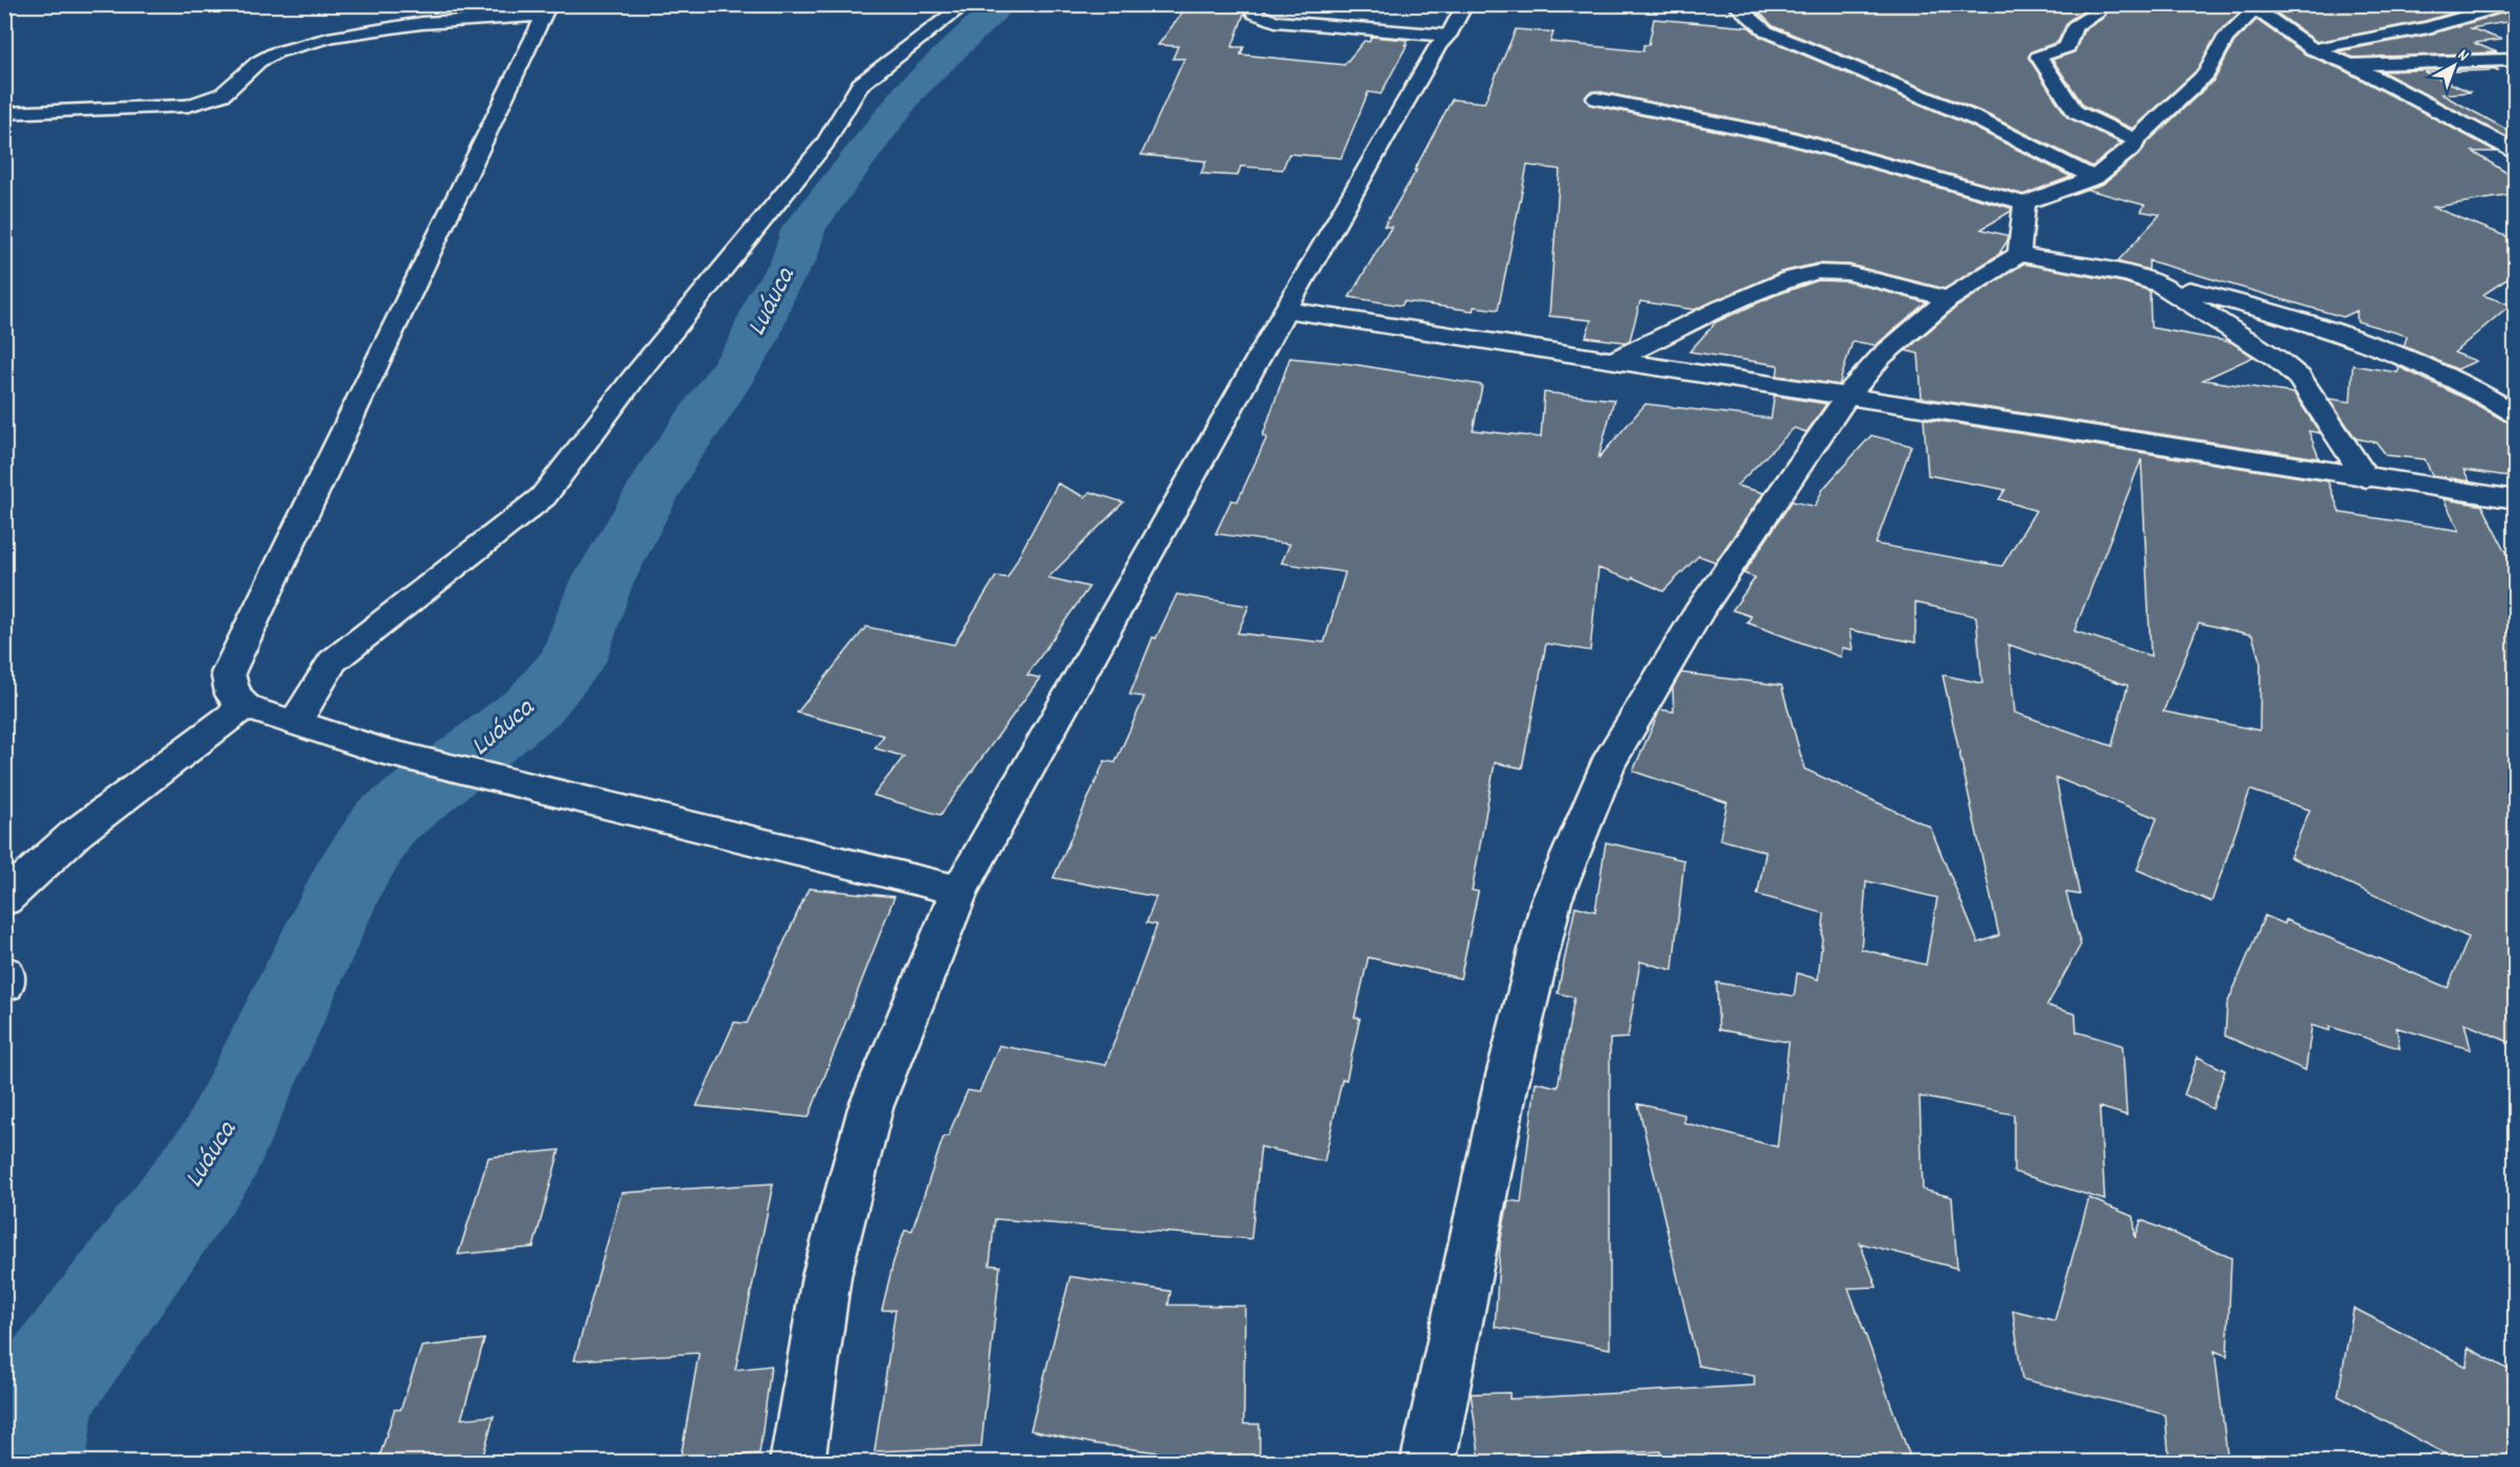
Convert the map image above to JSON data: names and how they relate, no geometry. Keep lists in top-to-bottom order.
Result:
{
  "water": ["Luáuca"],
  "north": "top right"
}
